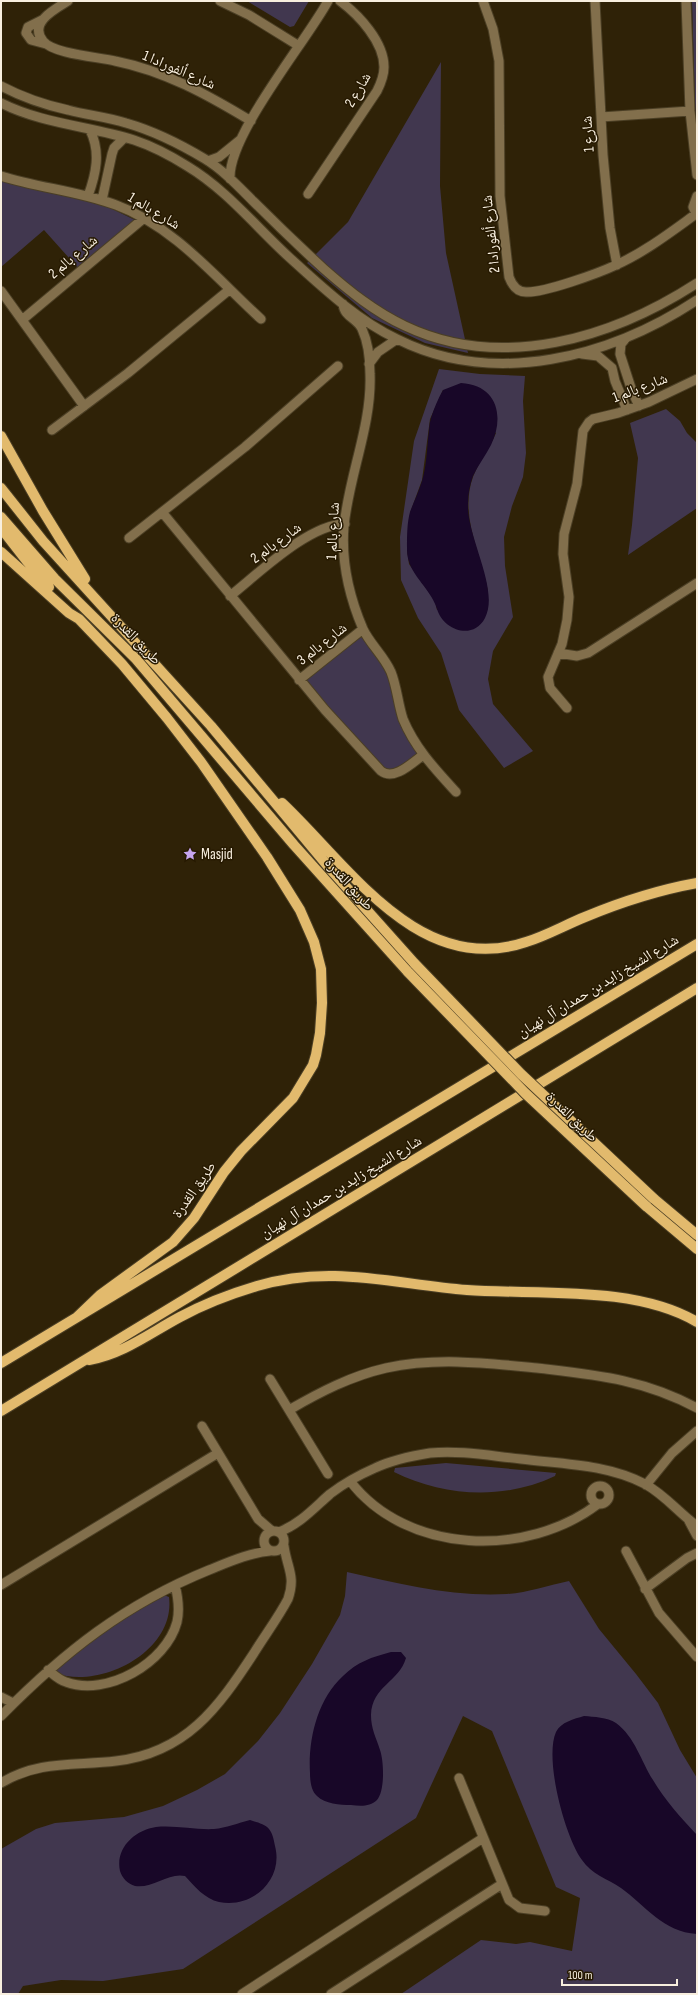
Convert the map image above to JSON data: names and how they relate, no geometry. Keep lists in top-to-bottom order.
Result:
{
  "streets": {
    "main road": ["طريق القدرة", "شارع الشيخ زايد بن حمدان آل نهيان"],
    "street": [
      "شارع ألفورادا 1",
      "شارع 2",
      "شارع 1",
      "شارع بالم 1",
      "شارع ألفورادا 2",
      "شارع بالم 2",
      "شارع بالم 3"
    ]
  },
  "crossings": [
    ["شارع 1", "شارع ألفورادا 2"],
    ["شارع بالم 1", "شارع بالم 2"],
    ["شارع بالم 1", "شارع بالم 3"],
    ["طريق القدرة", "شارع الشيخ زايد بن حمدان آل نهيان"]
  ],
  "places": {
    "place": ["Masjid"]
  },
  "scale_bar": "100 m"
}
